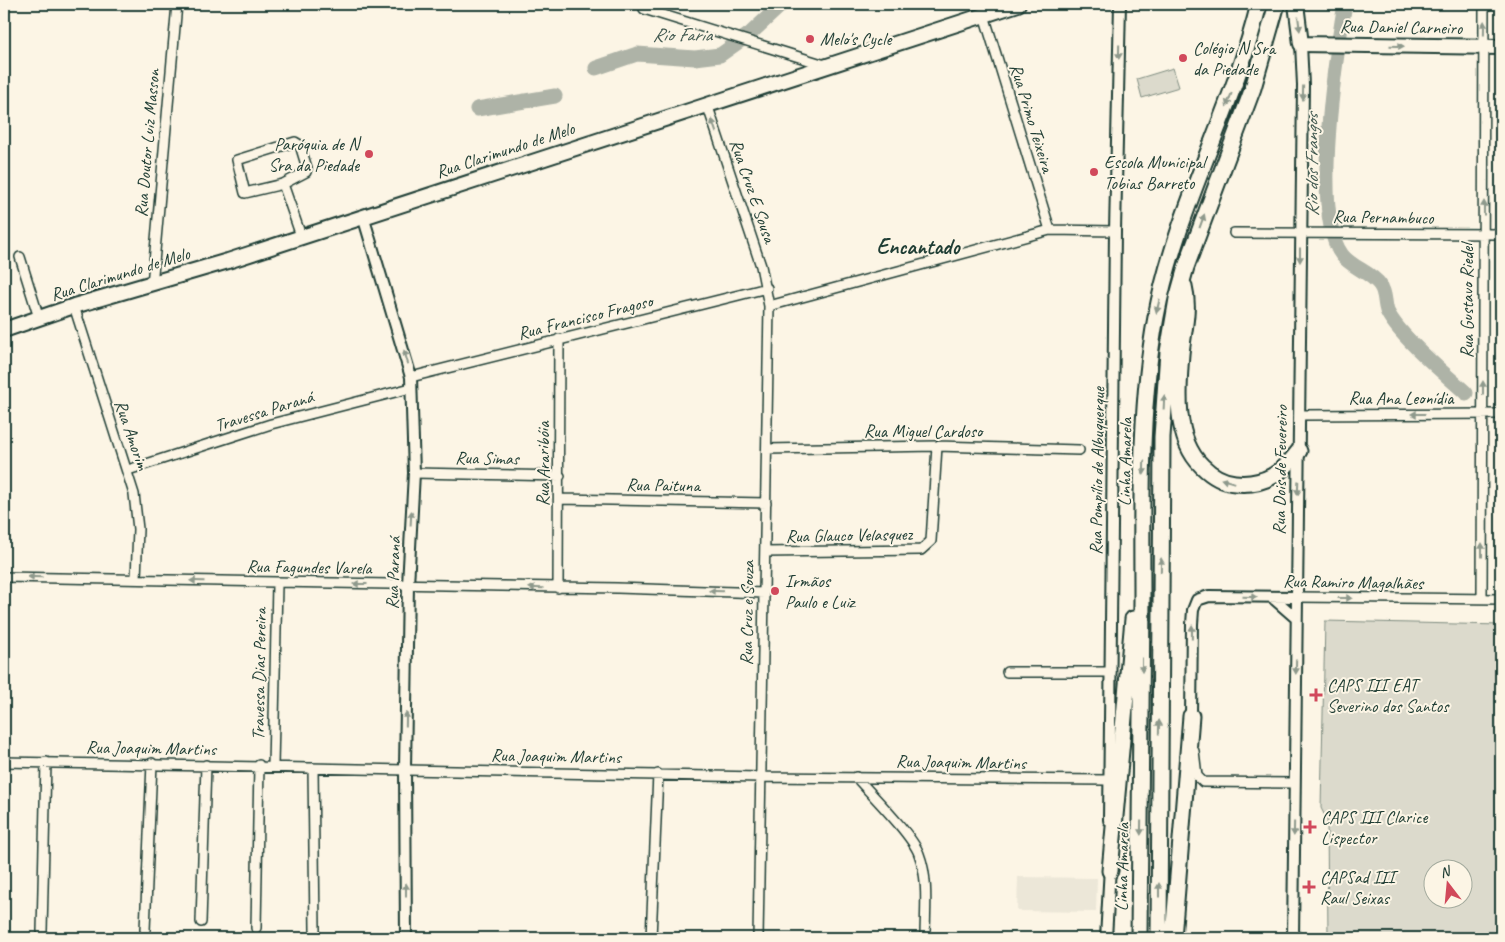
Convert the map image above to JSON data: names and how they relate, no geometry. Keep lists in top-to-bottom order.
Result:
{
  "streets": {
    "highway": ["Linha Amarela"],
    "main road": ["Rua Daniel Carneiro", "Rua Clarimundo de Melo", "Rua Dois de Fevereiro"],
    "street": [
      "Rua Primo Teixeira",
      "Rua Doutor Luiz Masson",
      "Rua Cruz E Sousa",
      "Rua Pernambuco",
      "Rua Gustavo Riedel",
      "Rua Francisco Fragoso",
      "Rua Ana Leonídia",
      "Travessa Paraná",
      "Rua Miguel Cardoso",
      "Rua Amorim",
      "Rua Simas",
      "Rua Araribóia",
      "Rua Pompílio de Albuquerque",
      "Rua Paituna",
      "Rua Glauco Velasquez",
      "Rua Fagundes Varela",
      "Rua Paraná",
      "Rua Ramiro Magalhães",
      "Rua Cruz e Souza",
      "Travessa Dias Pereira",
      "Rua Joaquim Martins"
    ]
  },
  "crossings": [
    ["Rua Daniel Carneiro", "Rua Gustavo Riedel"],
    ["Rua Daniel Carneiro", "Rua Dois de Fevereiro"],
    ["Rua Primo Teixeira", "Rua Clarimundo de Melo"],
    ["Rua Doutor Luiz Masson", "Rua Clarimundo de Melo"],
    ["Rua Clarimundo de Melo", "Rua Cruz E Sousa"],
    ["Rua Clarimundo de Melo", "Rua Amorim"],
    ["Rua Clarimundo de Melo", "Rua Paraná"],
    ["Rua Cruz E Sousa", "Rua Francisco Fragoso"],
    ["Rua Cruz E Sousa", "Rua Cruz e Souza"],
    ["Rua Pernambuco", "Rua Gustavo Riedel"],
    ["Rua Pernambuco", "Rua Dois de Fevereiro"],
    ["Rua Gustavo Riedel", "Rua Ana Leonídia"],
    ["Rua Gustavo Riedel", "Rua Ramiro Magalhães"],
    ["Rua Francisco Fragoso", "Travessa Paraná"],
    ["Rua Francisco Fragoso", "Rua Araribóia"],
    ["Rua Francisco Fragoso", "Rua Paraná"],
    ["Rua Francisco Fragoso", "Rua Cruz e Souza"],
    ["Rua Ana Leonídia", "Rua Dois de Fevereiro"],
    ["Travessa Paraná", "Rua Amorim"],
    ["Travessa Paraná", "Rua Paraná"],
    ["Rua Miguel Cardoso", "Rua Glauco Velasquez"],
    ["Rua Miguel Cardoso", "Rua Cruz e Souza"],
    ["Rua Amorim", "Rua Fagundes Varela"],
    ["Rua Simas", "Rua Araribóia"],
    ["Rua Simas", "Rua Paraná"],
    ["Rua Araribóia", "Rua Paituna"],
    ["Rua Araribóia", "Rua Fagundes Varela"],
    ["Rua Dois de Fevereiro", "Rua Ramiro Magalhães"],
    ["Rua Pompílio de Albuquerque", "Rua Joaquim Martins"],
    ["Rua Paituna", "Rua Cruz e Souza"],
    ["Rua Glauco Velasquez", "Rua Cruz e Souza"],
    ["Rua Fagundes Varela", "Rua Paraná"],
    ["Rua Fagundes Varela", "Rua Cruz e Souza"],
    ["Rua Fagundes Varela", "Travessa Dias Pereira"],
    ["Rua Paraná", "Rua Joaquim Martins"],
    ["Rua Cruz e Souza", "Rua Joaquim Martins"],
    ["Travessa Dias Pereira", "Rua Joaquim Martins"]
  ],
  "one_way": [
    "Rua Daniel Carneiro",
    "Rua Cruz E Sousa",
    "Rua Gustavo Riedel",
    "Rua Ana Leonídia",
    "Rua Dois de Fevereiro",
    "Rua Fagundes Varela",
    "Rua Paraná"
  ],
  "districts": ["Encantado"],
  "water": ["Rio Faria", "Rio dos Frangos"],
  "places": {
    "other": [
      "Melo's Cycle",
      "Colégio N Sra da Piedade",
      "Paróquia de N Sra da Piedade",
      "Escola Municipal Tobias Barreto",
      "Irmãos Paulo e Luiz"
    ],
    "health": ["CAPS III EAT Severino dos Santos", "CAPS III Clarice Lispector", "CAPSad III Raul Seixas"]
  },
  "north": "top"
}
